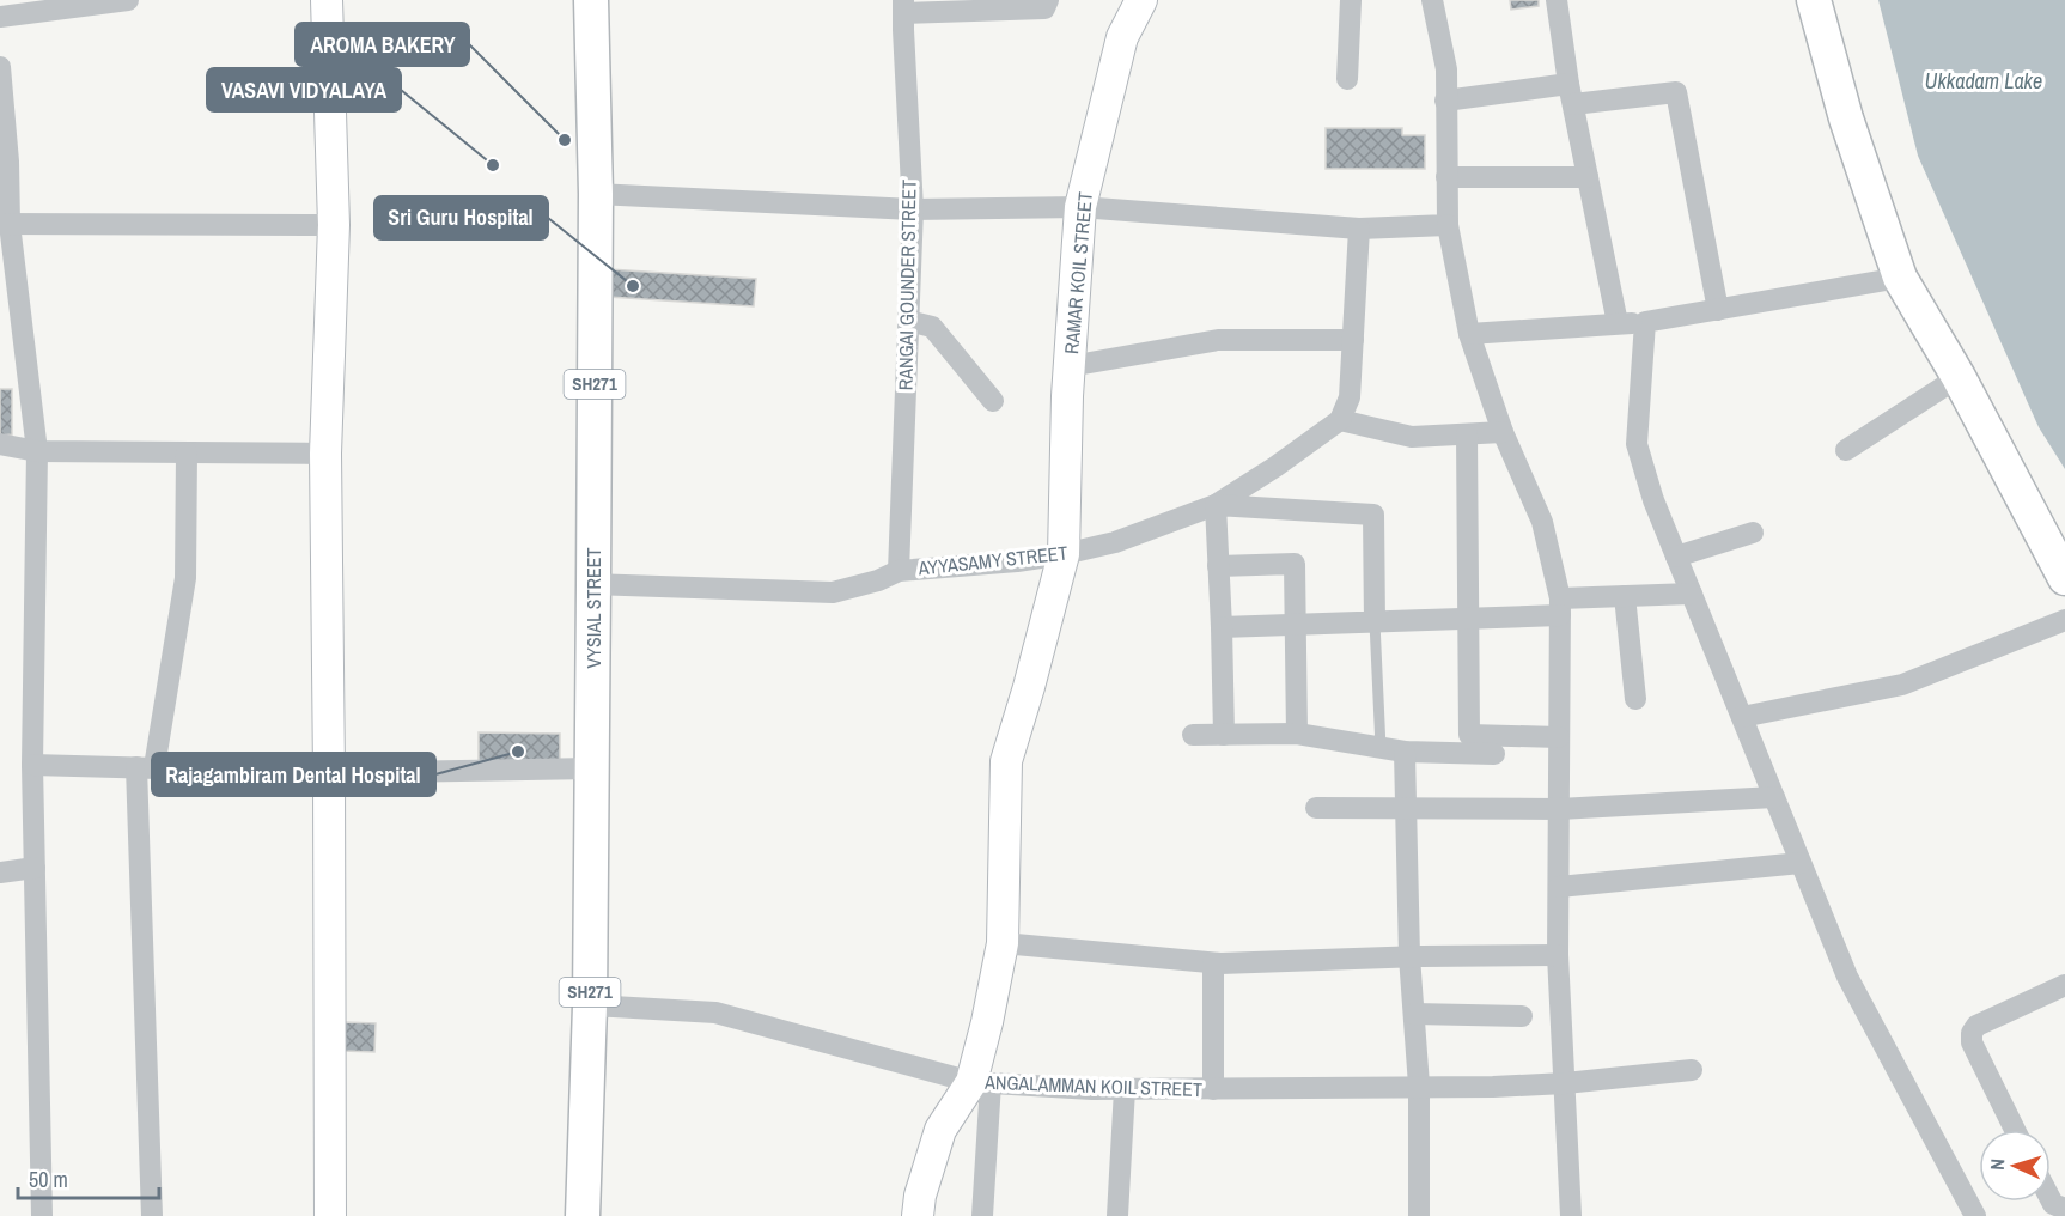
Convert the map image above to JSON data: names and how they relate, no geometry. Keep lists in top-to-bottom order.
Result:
{
  "streets": {
    "main road": ["SH271", "VYSIAL STREET"],
    "street": [
      "RAMAR KOIL STREET",
      "RANGAI GOUNDER STREET",
      "AYYASAMY STREET",
      "ANGALAMMAN KOIL STREET"
    ]
  },
  "crossings": [
    ["RAMAR KOIL STREET", "AYYASAMY STREET"],
    ["RAMAR KOIL STREET", "ANGALAMMAN KOIL STREET"],
    ["RANGAI GOUNDER STREET", "AYYASAMY STREET"],
    ["AYYASAMY STREET", "VYSIAL STREET"],
    ["VYSIAL STREET", "ANGALAMMAN KOIL STREET"]
  ],
  "water": ["Ukkadam Lake"],
  "places": [
    "AROMA BAKERY",
    "VASAVI VIDYALAYA",
    "Sri Guru Hospital",
    "Rajagambiram Dental Hospital"
  ],
  "scale_bar": "50 m",
  "north": "left"
}
